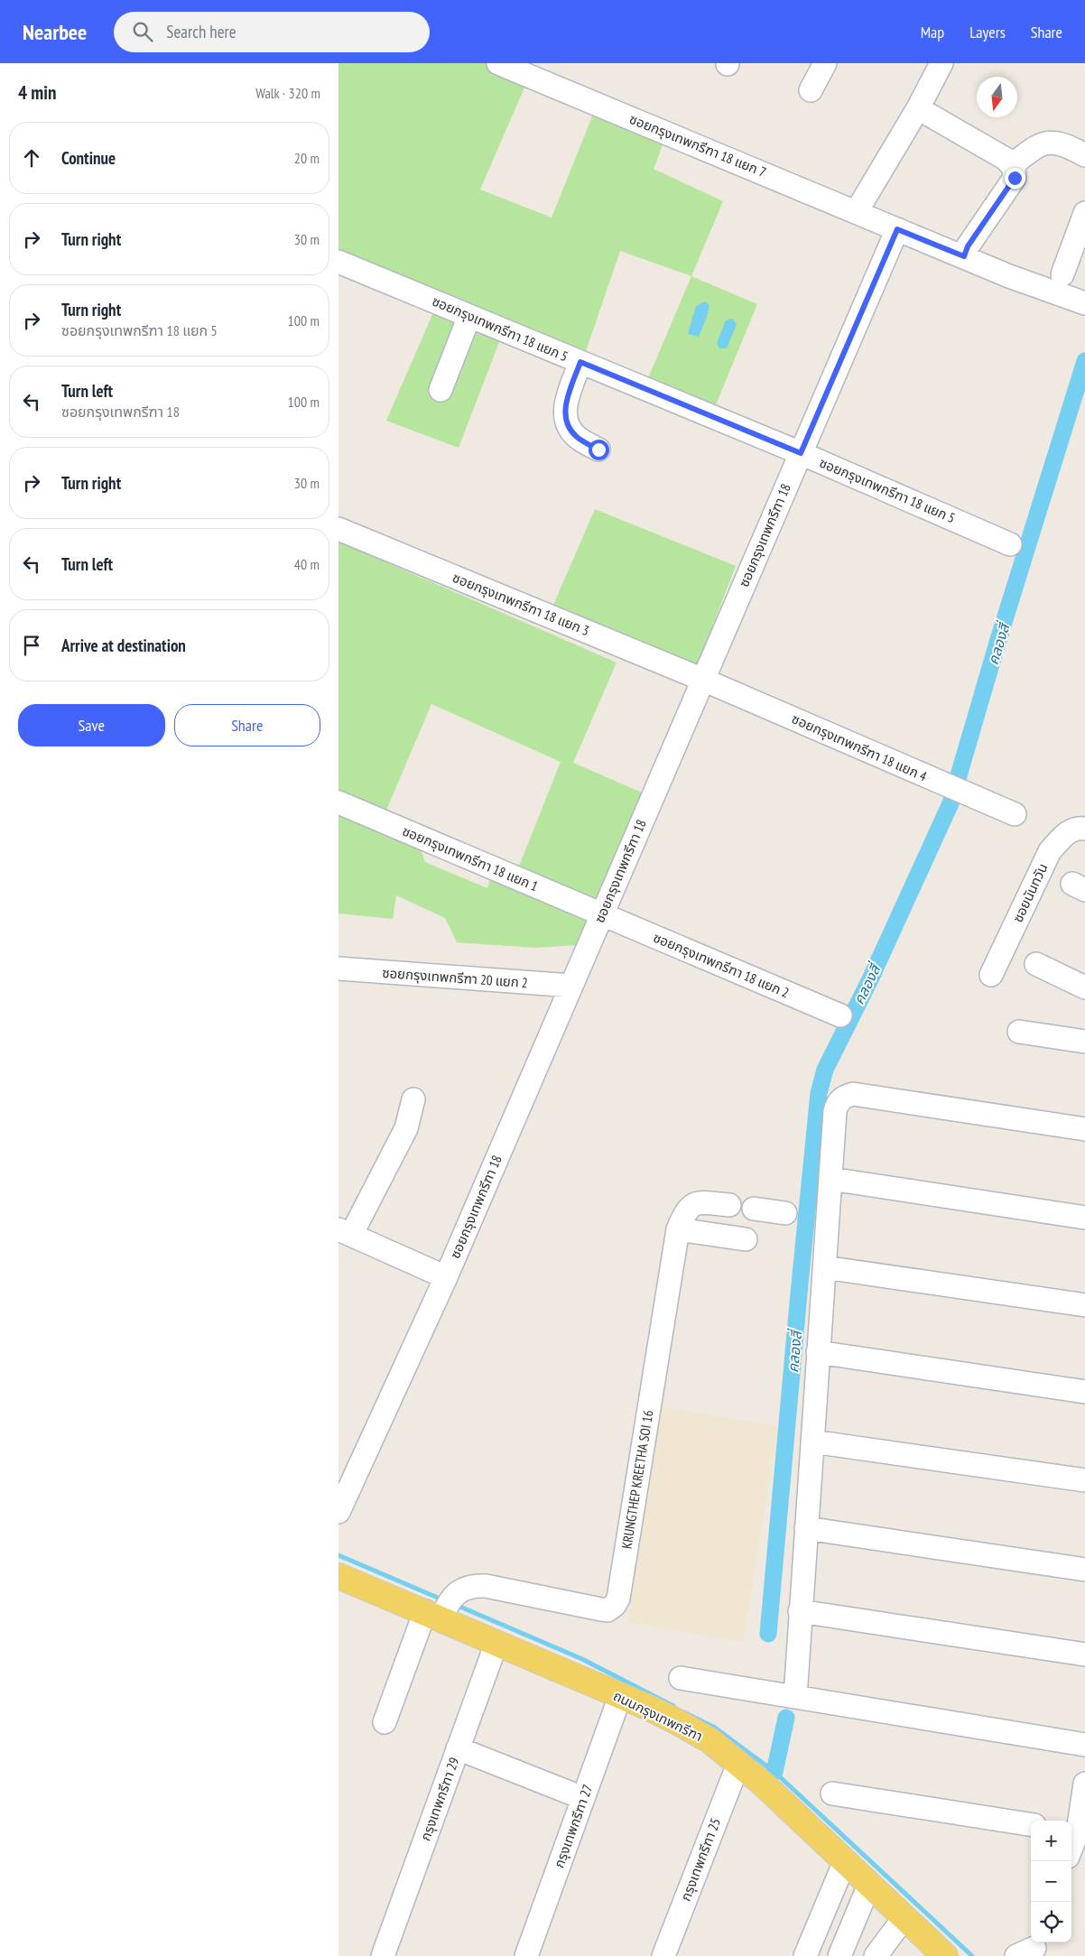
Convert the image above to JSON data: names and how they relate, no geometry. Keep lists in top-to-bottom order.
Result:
{
  "streets": {
    "main road": ["ถนนกรุงเทพกรีฑา"],
    "street": [
      "ซอยกรุงเทพกรีฑา 18 แยก 7",
      "ซอยกรุงเทพกรีฑา 18 แยก 5",
      "ซอยกรุงเทพกรีฑา 18",
      "ซอยกรุงเทพกรีฑา 18 แยก 3",
      "ซอยกรุงเทพกรีฑา 18 แยก 4",
      "ซอยกรุงเทพกรีฑา 18 แยก 1",
      "ซอยนันทวัน",
      "ซอยกรุงเทพกรีฑา 18 แยก 2",
      "ซอยกรุงเทพกรีฑา 20 แยก 2",
      "KRUNGTHEP KREETHA SOI 16",
      "กรุงเทพกรีฑา 29",
      "กรุงเทพกรีฑา 27",
      "กรุงเทพกรีฑา 25"
    ]
  },
  "crossings": [
    ["ซอยกรุงเทพกรีฑา 18 แยก 7", "ซอยกรุงเทพกรีฑา 18"],
    ["ซอยกรุงเทพกรีฑา 18 แยก 5", "ซอยกรุงเทพกรีฑา 18"],
    ["ซอยกรุงเทพกรีฑา 18", "ซอยกรุงเทพกรีฑา 18 แยก 3"],
    ["ซอยกรุงเทพกรีฑา 18", "ซอยกรุงเทพกรีฑา 18 แยก 4"],
    ["ซอยกรุงเทพกรีฑา 18", "ซอยกรุงเทพกรีฑา 18 แยก 1"],
    ["ซอยกรุงเทพกรีฑา 18", "ซอยกรุงเทพกรีฑา 18 แยก 2"],
    ["ซอยกรุงเทพกรีฑา 18", "ซอยกรุงเทพกรีฑา 20 แยก 2"],
    ["ซอยกรุงเทพกรีฑา 18 แยก 3", "ซอยกรุงเทพกรีฑา 18 แยก 4"],
    ["ซอยกรุงเทพกรีฑา 18 แยก 1", "ซอยกรุงเทพกรีฑา 18 แยก 2"],
    ["KRUNGTHEP KREETHA SOI 16", "ถนนกรุงเทพกรีฑา"],
    ["ถนนกรุงเทพกรีฑา", "กรุงเทพกรีฑา 29"],
    ["ถนนกรุงเทพกรีฑา", "กรุงเทพกรีฑา 27"],
    ["ถนนกรุงเทพกรีฑา", "กรุงเทพกรีฑา 25"]
  ],
  "water": ["คลองสี่"],
  "north": "bottom",
  "page": {
    "header": "Nearbee",
    "search": "Search here",
    "nav": ["Map", "Layers", "Share"],
    "heading": ["4 min", "Walk · 320 m"],
    "list": [
      ["Continue", "20 m"],
      ["Turn right", "30 m"],
      ["Turn right", "ซอยกรุงเทพกรีฑา 18 แยก 5", "100 m"],
      ["Turn left", "ซอยกรุงเทพกรีฑา 18", "100 m"],
      ["Turn right", "30 m"],
      ["Turn left", "40 m"],
      "Arrive at destination"
    ],
    "buttons": ["Save", "Share"],
    "map_buttons": ["+", "−"]
  }
}
